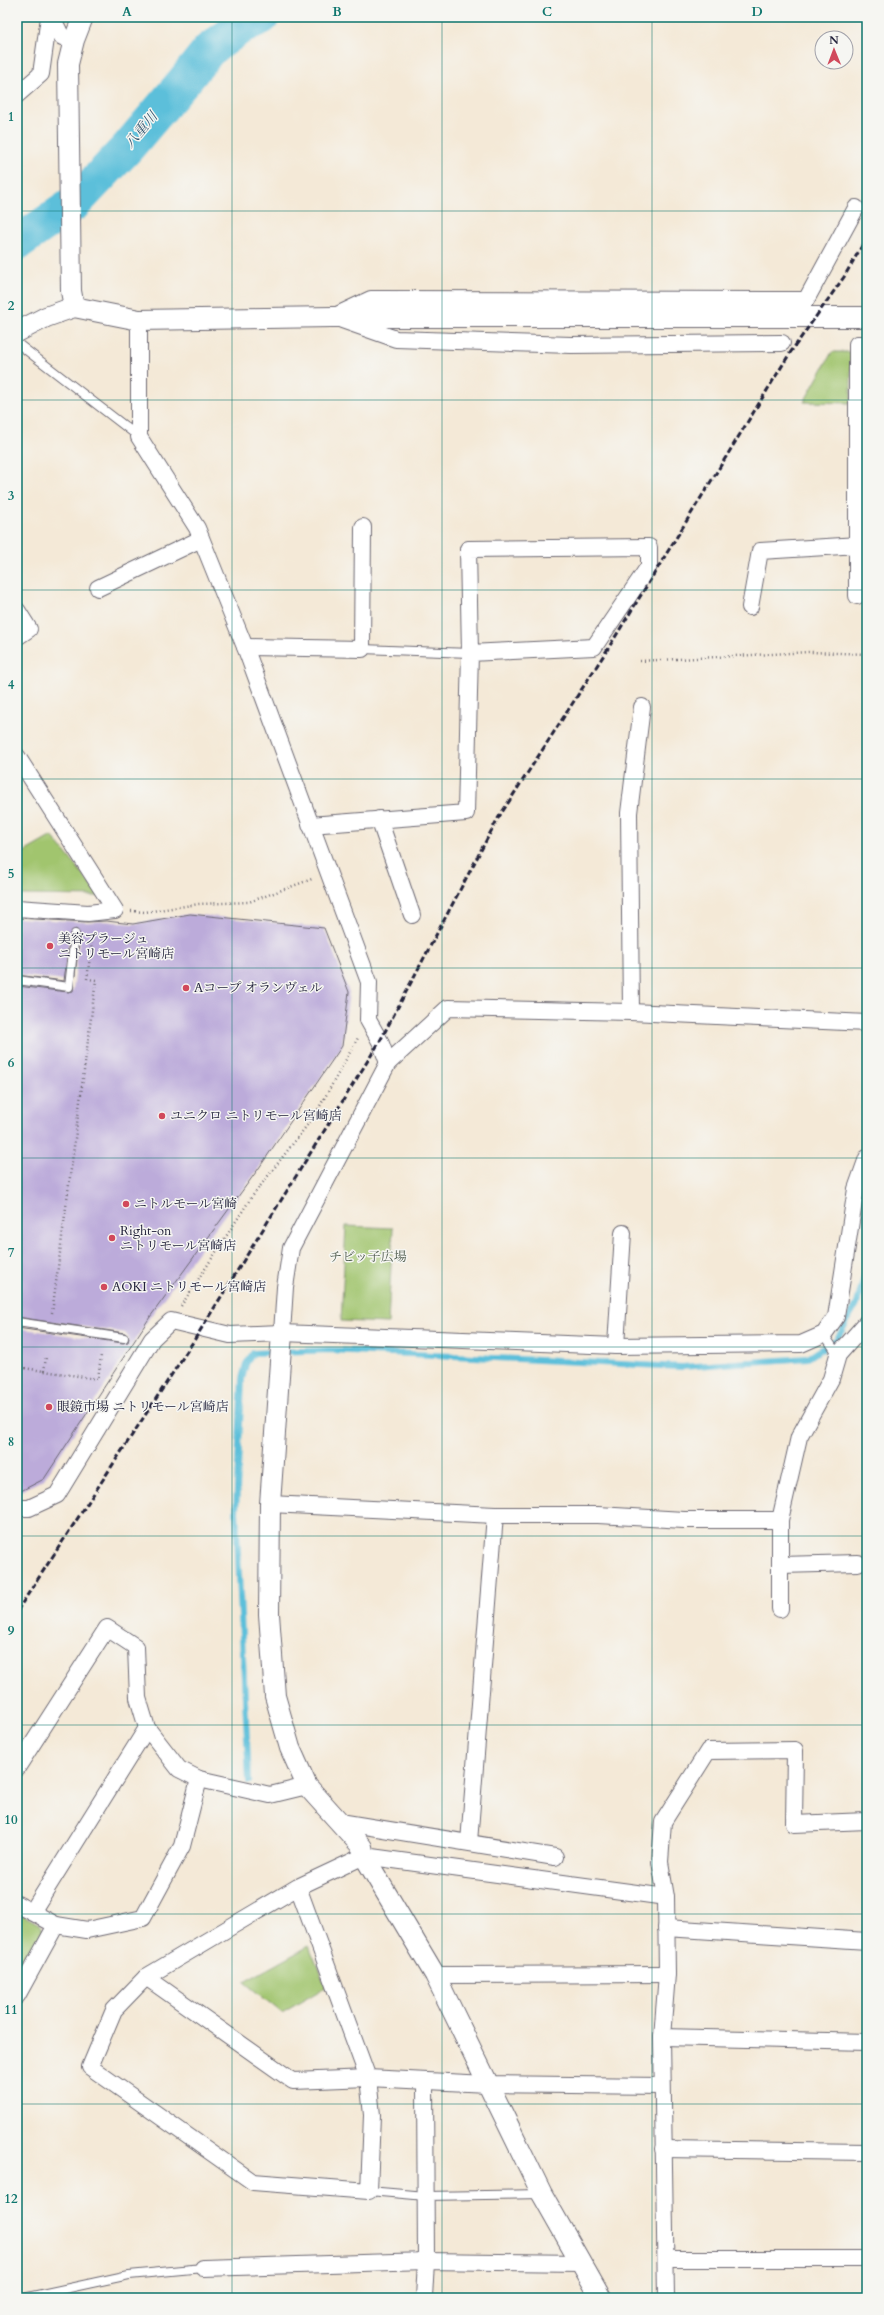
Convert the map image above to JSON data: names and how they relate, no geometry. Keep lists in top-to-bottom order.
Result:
{
  "water": ["八重川"],
  "parks": ["チビッ子広場"],
  "places": [
    "美容プラージュ ニトリモール宮崎店",
    "Aコープ オランヴェル",
    "ユニクロ ニトリモール宮崎店",
    "ニトルモール宮崎",
    "Right-on ニトリモール宮崎店",
    "AOKI ニトリモール宮崎店",
    "眼鏡市場 ニトリモール宮崎店"
  ],
  "north": "top",
  "grid": {
    "columns": [
      "A",
      "B",
      "C",
      "D"
    ],
    "rows": [
      "1",
      "2",
      "3",
      "4",
      "5",
      "6",
      "7",
      "8",
      "9",
      "10",
      "11",
      "12"
    ]
  }
}
